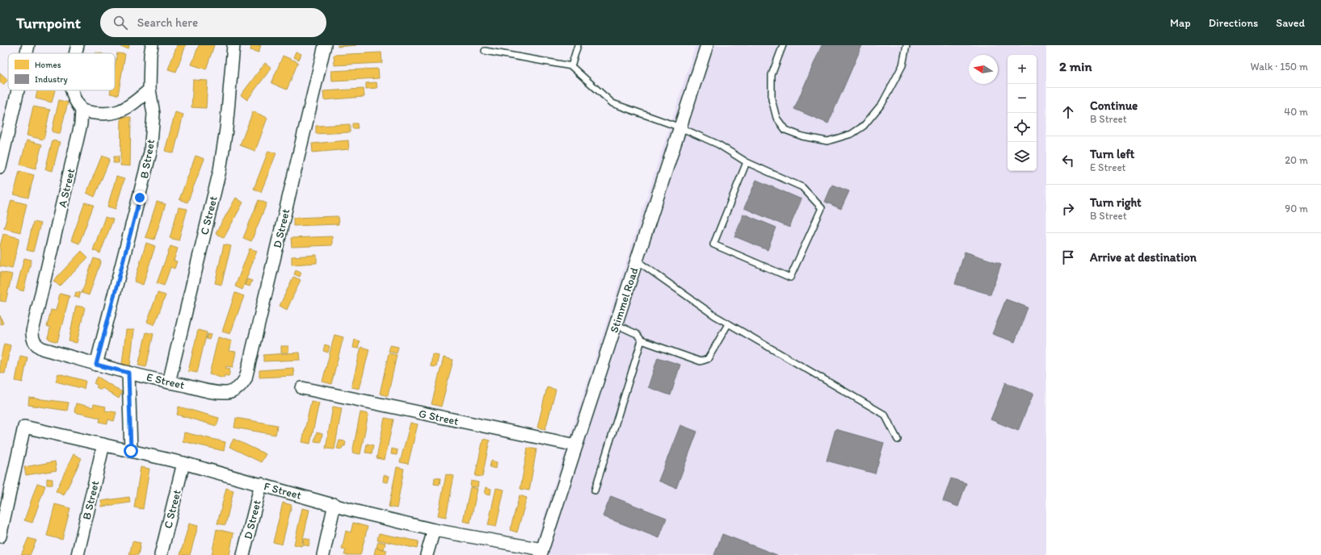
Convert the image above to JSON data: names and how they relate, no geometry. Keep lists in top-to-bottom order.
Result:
{
  "streets": {
    "street": [
      "B Street",
      "A Street",
      "C Street",
      "D Street",
      "Stimmel Road",
      "E Street",
      "G Street",
      "F Street"
    ]
  },
  "crossings": [
    ["B Street", "E Street"],
    ["B Street", "F Street"],
    ["A Street", "E Street"],
    ["C Street", "E Street"],
    ["C Street", "F Street"],
    ["D Street", "E Street"],
    ["D Street", "F Street"],
    ["Stimmel Road", "G Street"],
    ["Stimmel Road", "F Street"]
  ],
  "legend": ["Homes", "Industry"],
  "north": "left",
  "page": {
    "header": "Turnpoint",
    "search": "Search here",
    "nav": ["Map", "Directions", "Saved"],
    "heading": ["2 min", "Walk · 150 m"],
    "map_buttons": ["+", "−"],
    "list": [
      ["Continue", "B Street", "40 m"],
      ["Turn left", "E Street", "20 m"],
      ["Turn right", "B Street", "90 m"],
      "Arrive at destination"
    ]
  }
}
